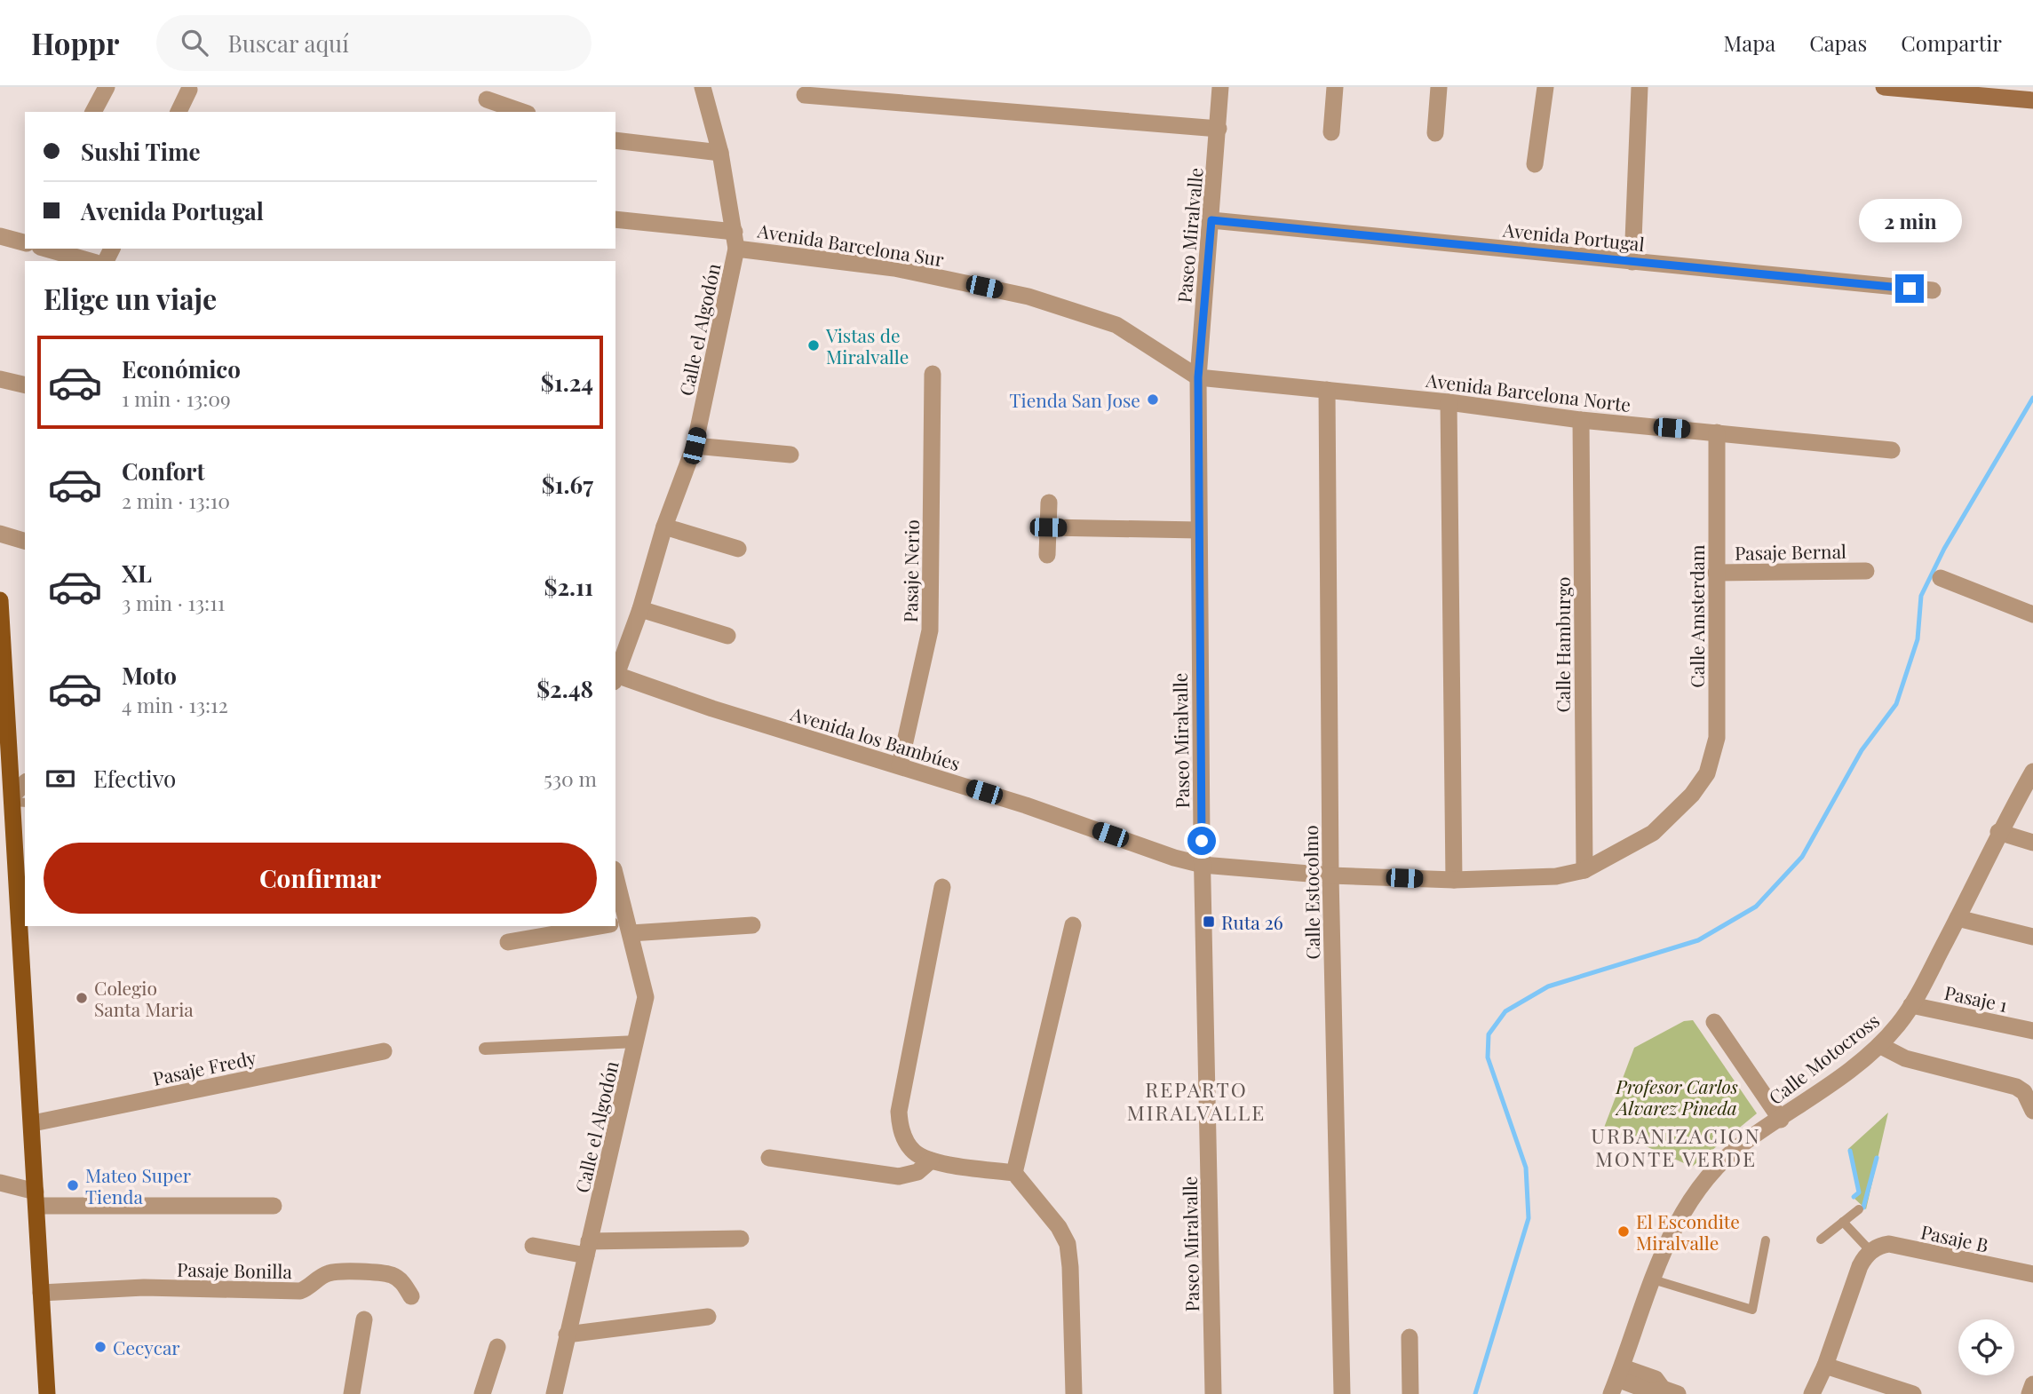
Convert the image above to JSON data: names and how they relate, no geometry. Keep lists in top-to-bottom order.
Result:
{
  "streets": {
    "street": [
      "Paseo Miralvalle",
      "Avenida Portugal",
      "Avenida Barcelona Sur",
      "Calle el Algodón",
      "Avenida Barcelona Norte",
      "Pasaje Bernal",
      "Pasaje Nerio",
      "Calle Amsterdam",
      "Calle Hamburgo",
      "Avenida los Bambúes",
      "Calle Estocolmo",
      "Pasaje 1",
      "Calle Motocross",
      "Pasaje Fredy",
      "Pasaje B",
      "Pasaje Bonilla"
    ]
  },
  "crossings": [
    ["Paseo Miralvalle", "Avenida Portugal"],
    ["Paseo Miralvalle", "Avenida Barcelona Sur"],
    ["Paseo Miralvalle", "Avenida Barcelona Norte"],
    ["Paseo Miralvalle", "Avenida los Bambúes"],
    ["Avenida Barcelona Sur", "Calle el Algodón"],
    ["Avenida Barcelona Sur", "Avenida Barcelona Norte"],
    ["Avenida Barcelona Norte", "Calle Amsterdam"],
    ["Avenida Barcelona Norte", "Calle Hamburgo"],
    ["Avenida Barcelona Norte", "Calle Estocolmo"],
    ["Pasaje Bernal", "Calle Amsterdam"],
    ["Pasaje Nerio", "Avenida los Bambúes"],
    ["Calle Amsterdam", "Avenida los Bambúes"],
    ["Calle Hamburgo", "Avenida los Bambúes"],
    ["Avenida los Bambúes", "Calle Estocolmo"],
    ["Pasaje 1", "Calle Motocross"]
  ],
  "districts": ["REPARTO MIRALVALLE", "URBANIZACION MONTE VERDE"],
  "parks": ["Profesor Carlos Alvarez Pineda"],
  "places": {
    "other": [
      "Vistas de Miralvalle",
      "Tienda San Jose",
      "Colegio Santa Maria",
      "Mateo Super Tienda",
      "El Escondite Miralvalle",
      "Cecycar"
    ],
    "transit": ["Ruta 26"]
  },
  "page": {
    "header": "Hoppr",
    "search": "Buscar aquí",
    "nav": ["Mapa", "Capas", "Compartir"],
    "banner": ["Sushi Time", "Avenida Portugal"],
    "bubble": "2 min",
    "heading": "Elige un viaje",
    "list": [
      {
        "name": "Económico",
        "note": "1 min · 13:09",
        "value": "$1.24"
      },
      {
        "name": "Confort",
        "note": "2 min · 13:10",
        "value": "$1.67"
      },
      {
        "name": "XL",
        "note": "3 min · 13:11",
        "value": "$2.11"
      },
      {
        "name": "Moto",
        "note": "4 min · 13:12",
        "value": "$2.48"
      }
    ],
    "pay": ["Efectivo", "530 m"],
    "buttons": "Confirmar"
  }
}
